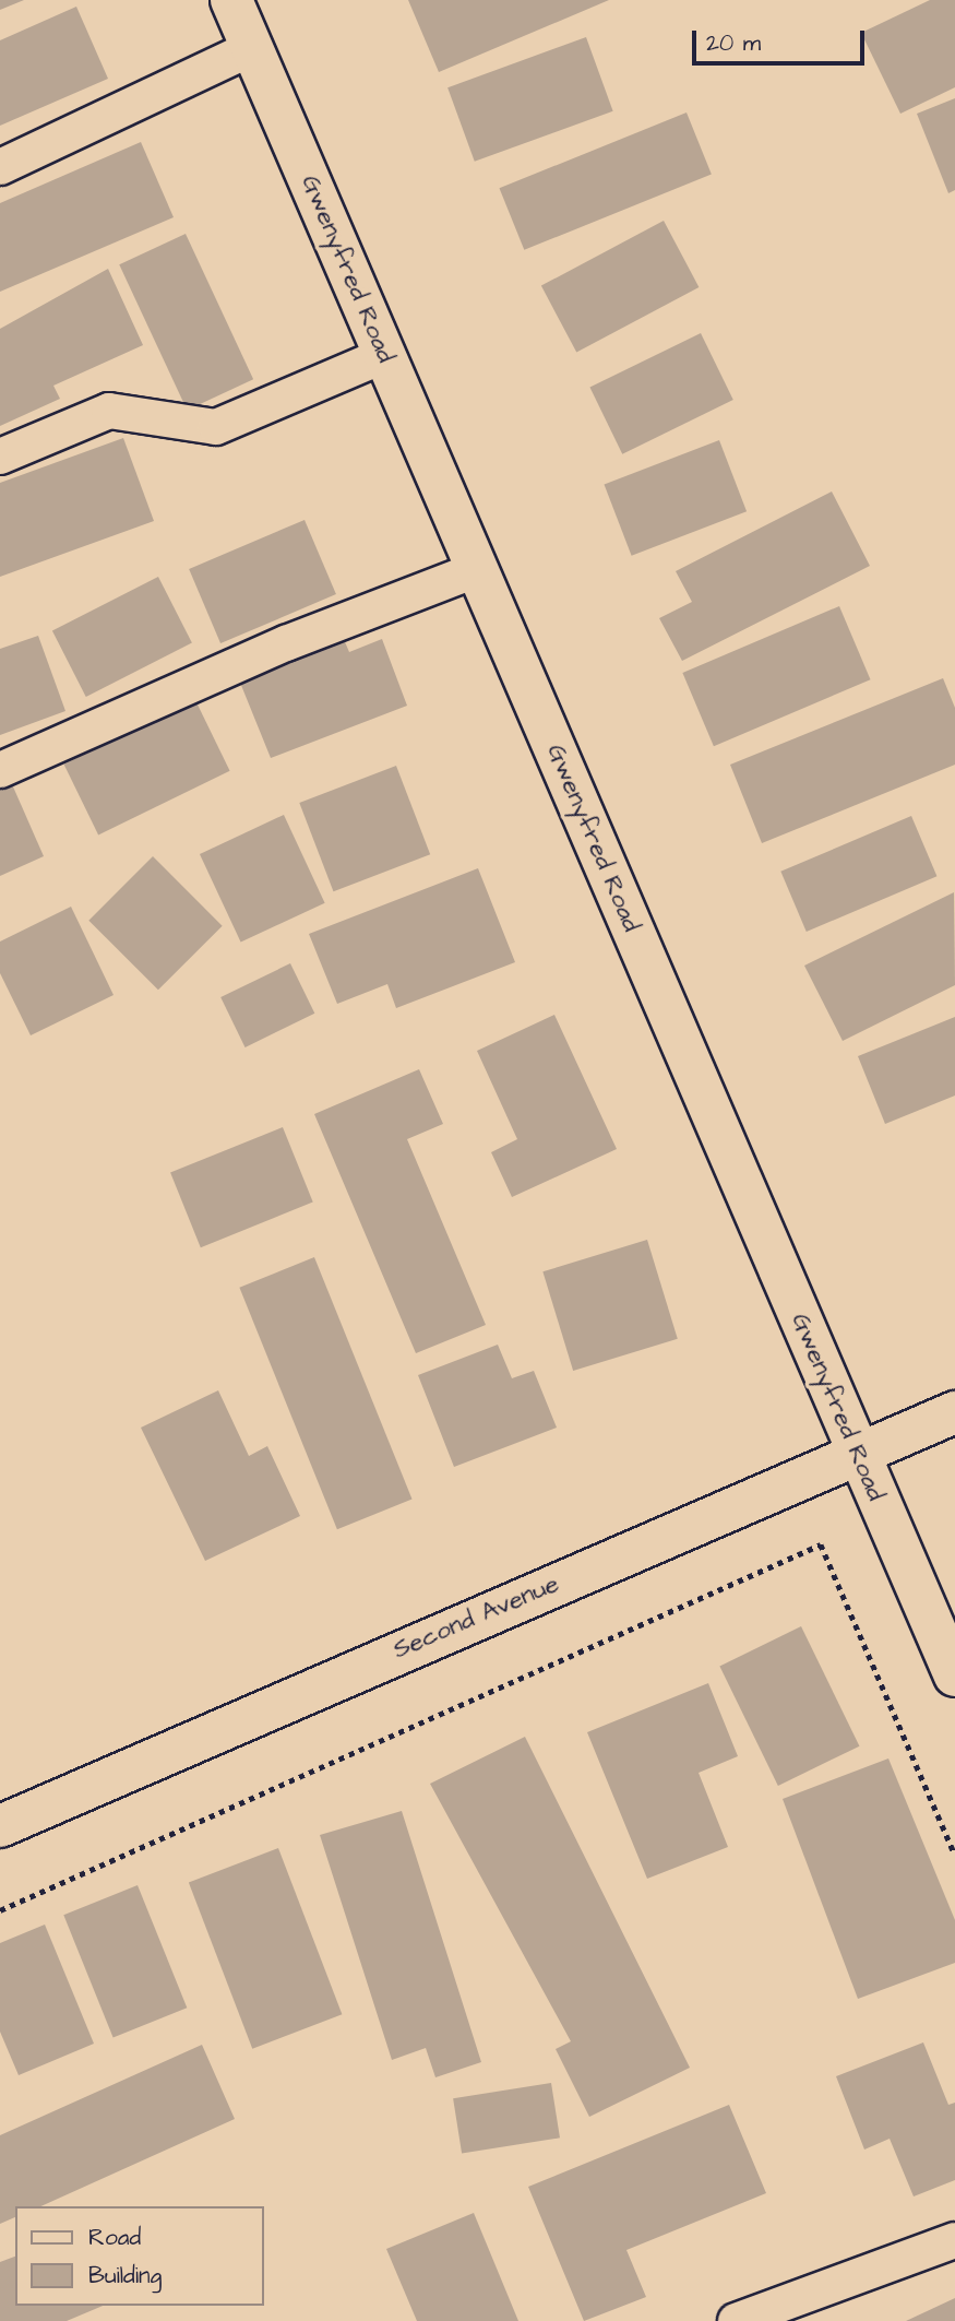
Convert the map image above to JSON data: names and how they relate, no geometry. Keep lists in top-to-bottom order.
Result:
{
  "streets": {
    "street": ["Gwenyfred Road", "Second Avenue"]
  },
  "crossings": [
    ["Gwenyfred Road", "Second Avenue"]
  ],
  "legend": ["Road", "Building"],
  "scale_bar": "20 m"
}
